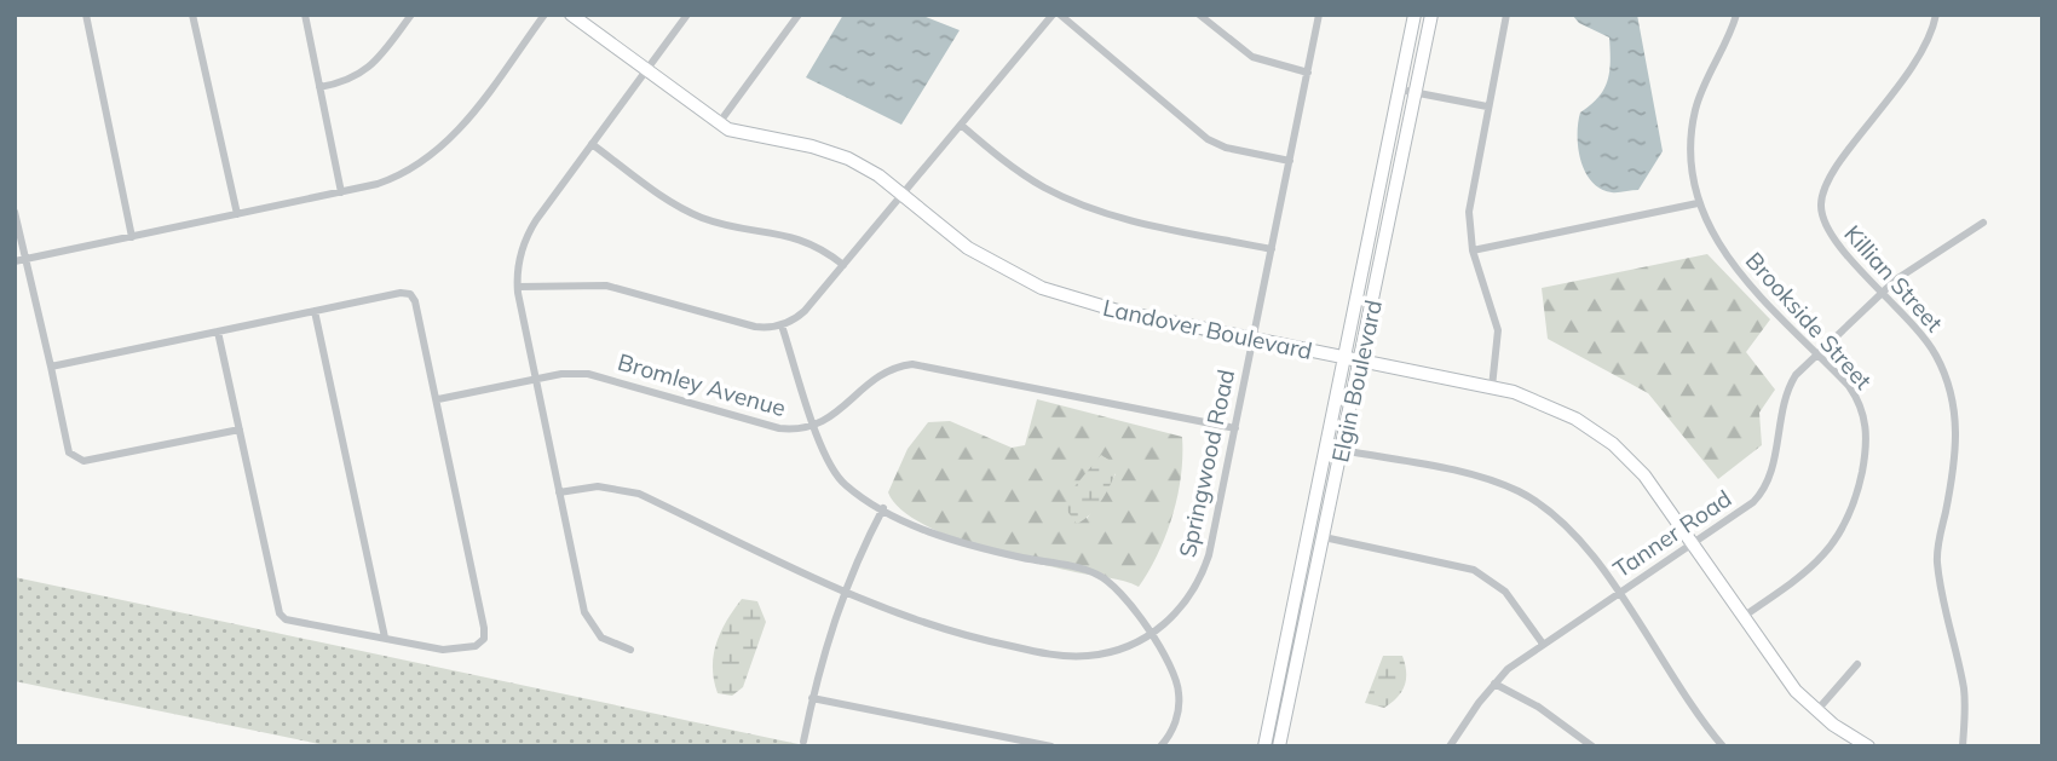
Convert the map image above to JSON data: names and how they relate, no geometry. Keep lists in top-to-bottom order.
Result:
{
  "streets": {
    "street": [
      "Killian Street",
      "Brookside Street",
      "Landover Boulevard",
      "Elgin Boulevard",
      "Bromley Avenue",
      "Springwood Road",
      "Tanner Road"
    ]
  },
  "crossings": [
    ["Killian Street", "Tanner Road"],
    ["Brookside Street", "Landover Boulevard"],
    ["Brookside Street", "Tanner Road"],
    ["Landover Boulevard", "Elgin Boulevard"],
    ["Landover Boulevard", "Springwood Road"],
    ["Landover Boulevard", "Tanner Road"],
    ["Bromley Avenue", "Springwood Road"]
  ]
}
